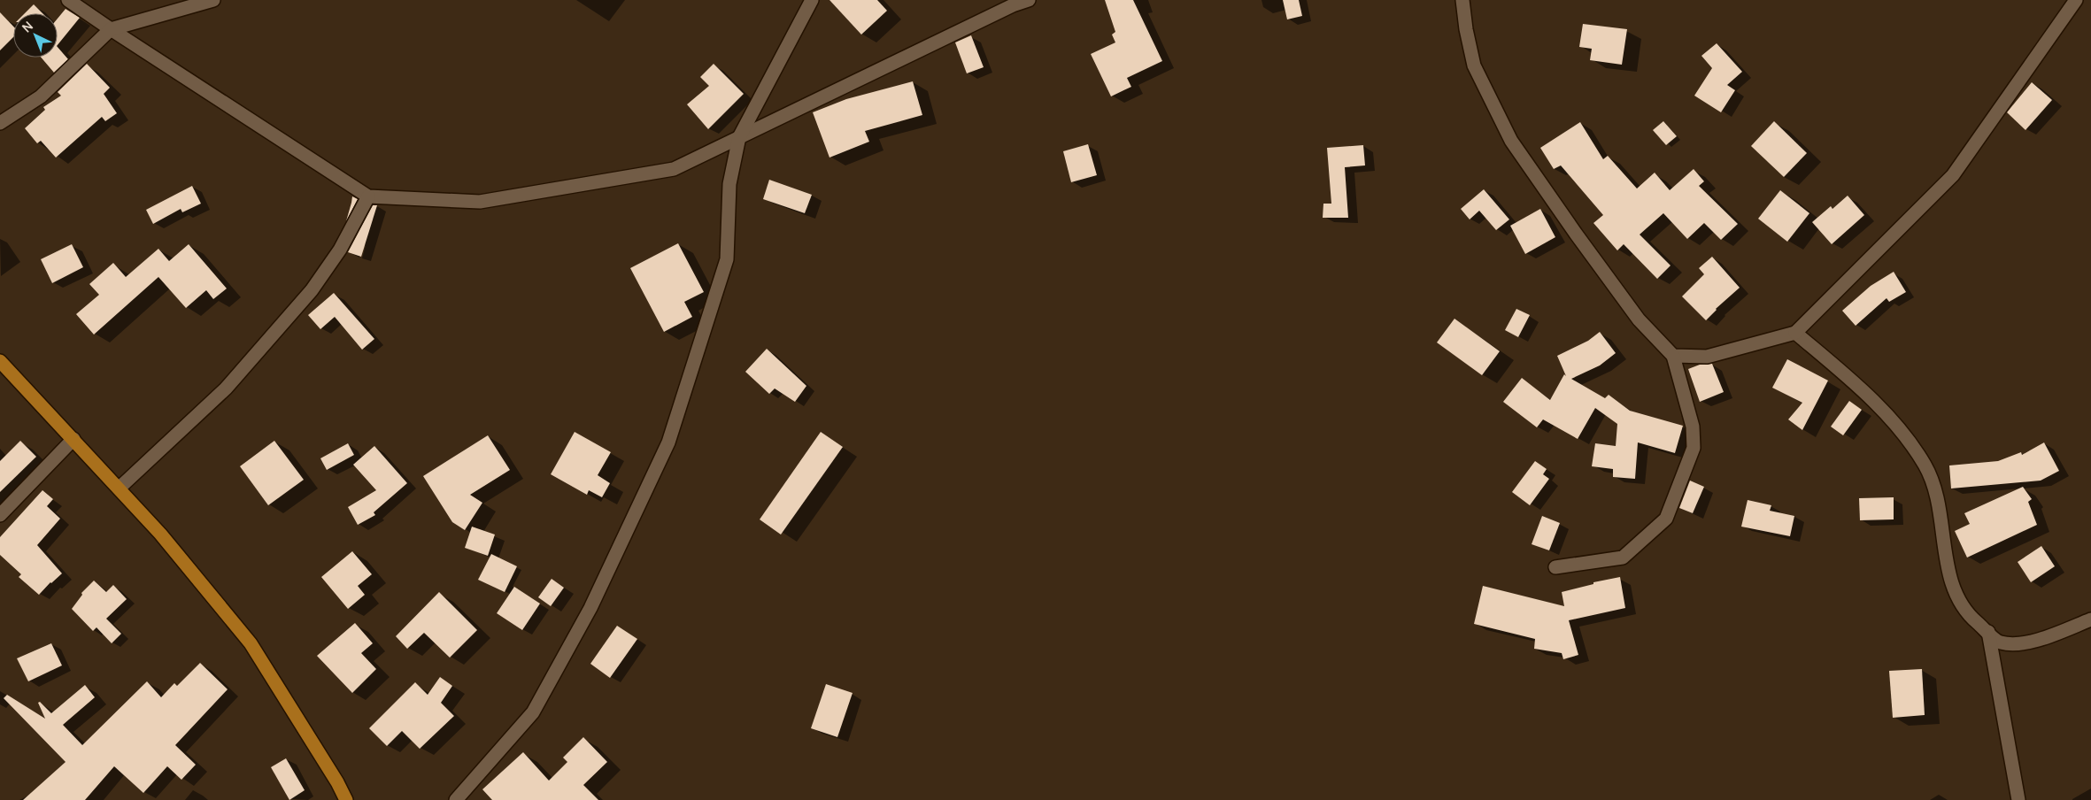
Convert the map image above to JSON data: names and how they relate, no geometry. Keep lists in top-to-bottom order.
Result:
{
  "north": "top left"
}
